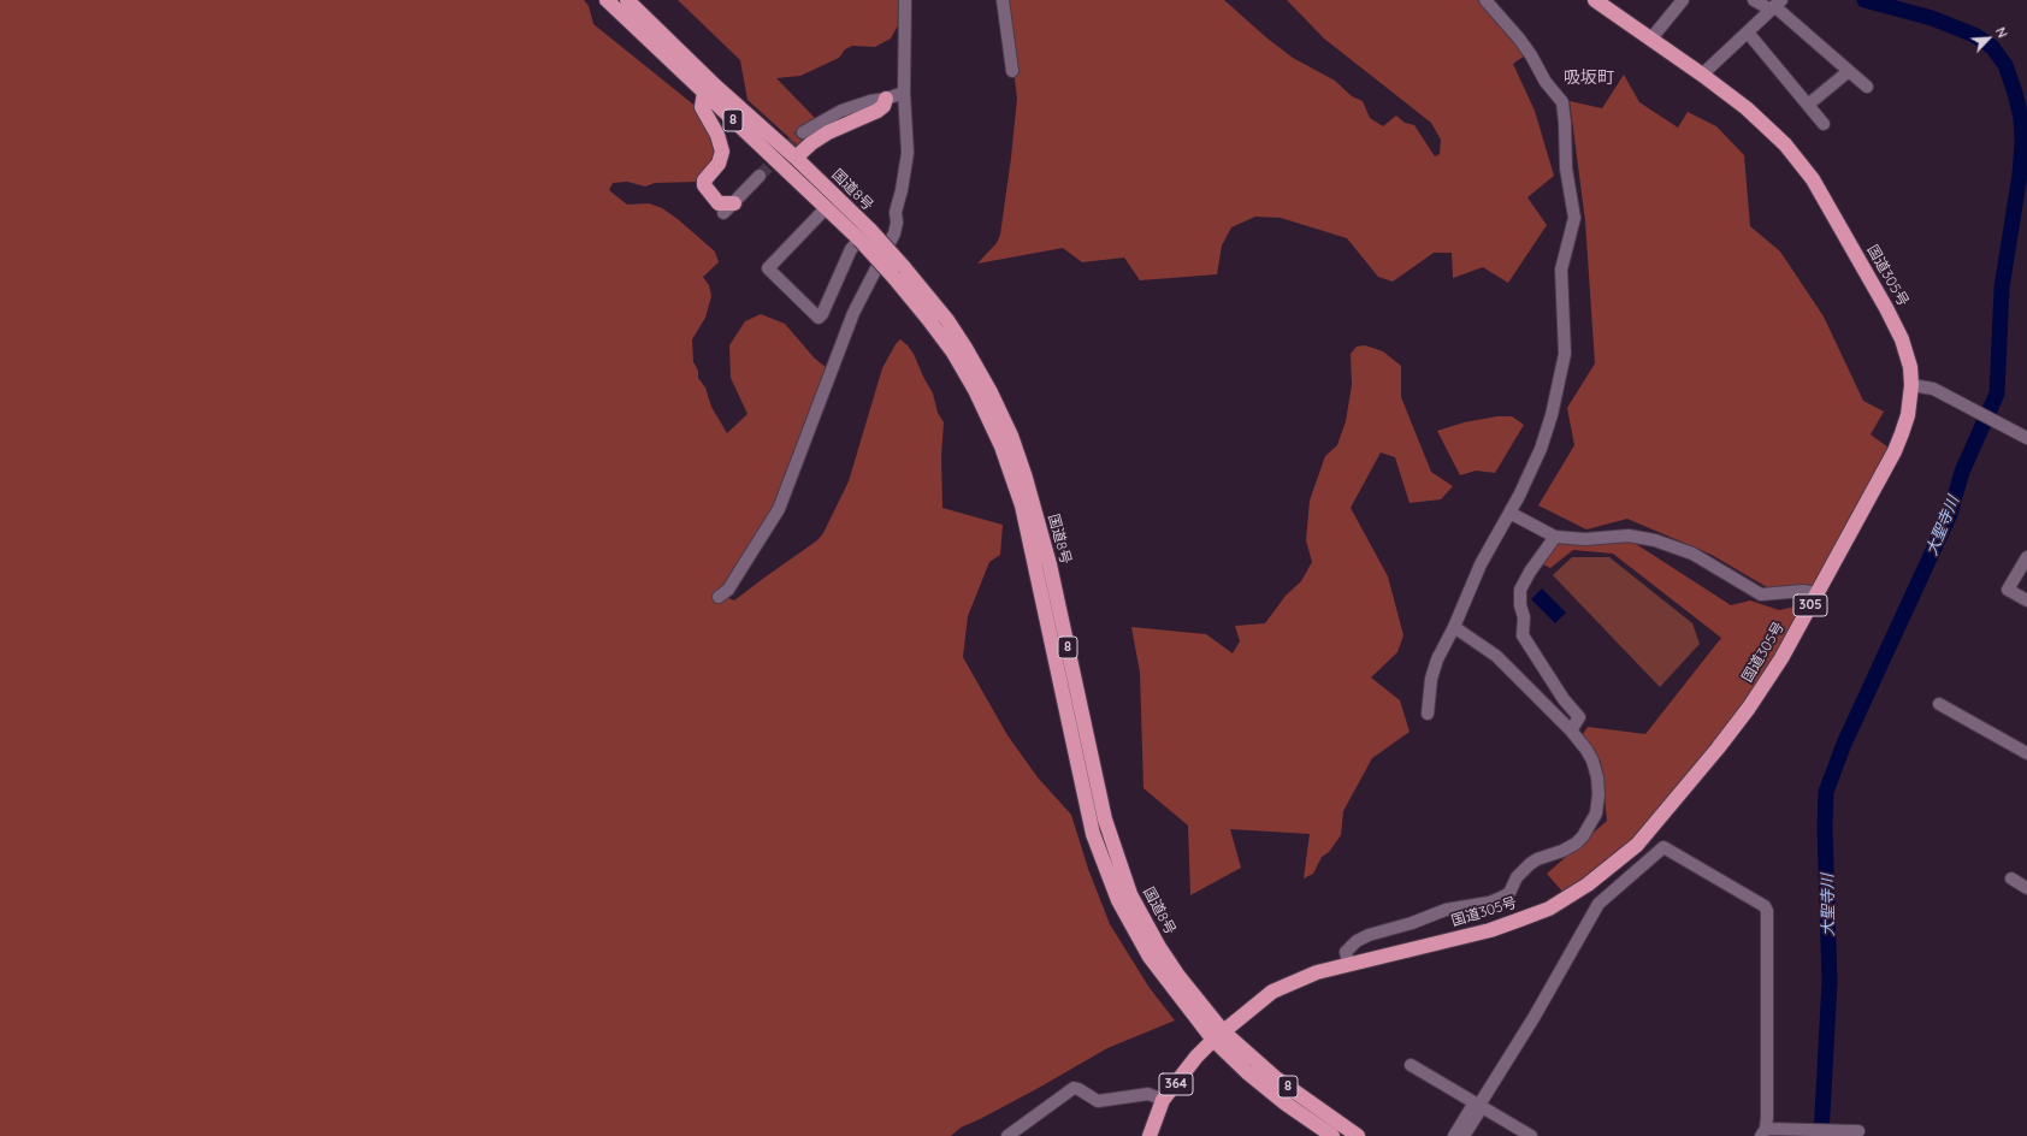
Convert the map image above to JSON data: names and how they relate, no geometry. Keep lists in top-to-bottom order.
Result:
{
  "streets": {
    "highway": [
      "8",
      "国道8号",
      "国道305号",
      "305",
      "364"
    ]
  },
  "crossings": [
    ["国道8号", "国道305号"],
    ["国道8号", "364"],
    ["国道305号", "364"]
  ],
  "districts": ["吸坂町"],
  "water": ["大聖寺川"],
  "north": "top right"
}
